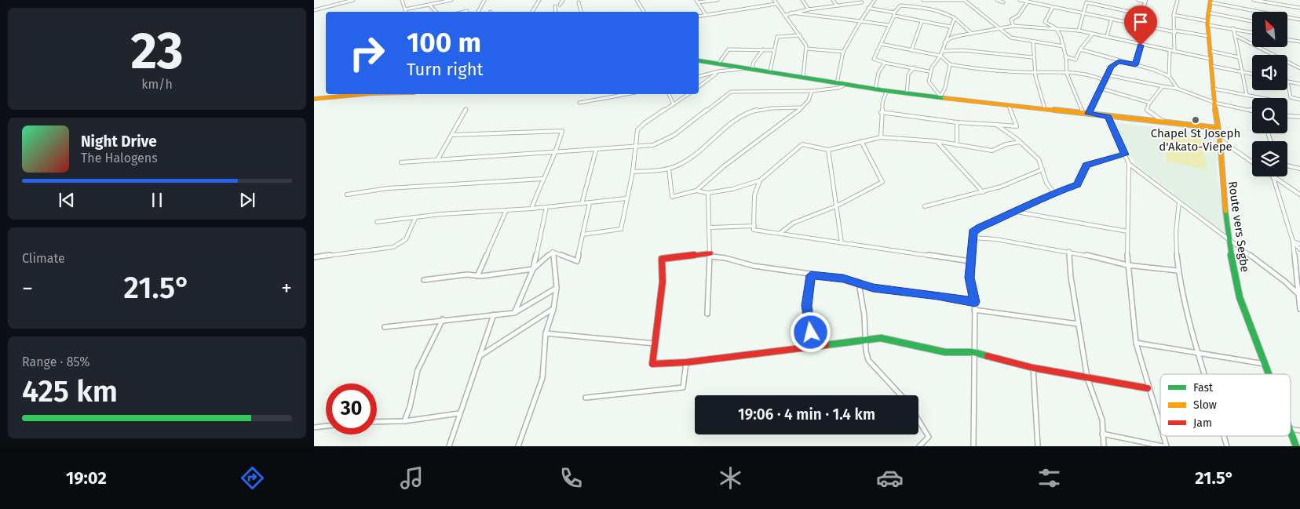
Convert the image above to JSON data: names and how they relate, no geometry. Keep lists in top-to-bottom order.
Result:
{
  "streets": {
    "street": ["Route vers Segbe"]
  },
  "places": ["Chapel St Joseph d'Akato-Viepe"],
  "legend": ["Fast", "Slow", "Jam"],
  "north": "top left",
  "page": {
    "tile": [
      ["23", "km/h"],
      "Climate",
      ["Range · 85%", "425 km"]
    ],
    "turn": ["100 m", "Turn right"],
    "song": ["Night Drive", "The Halogens"],
    "heat": ["−", "21.5°", "+"],
    "limit": "30",
    "trip": "19:06 · 4 min · 1.4 km",
    "tabs": ["19:02", "21.5°"]
  }
}
